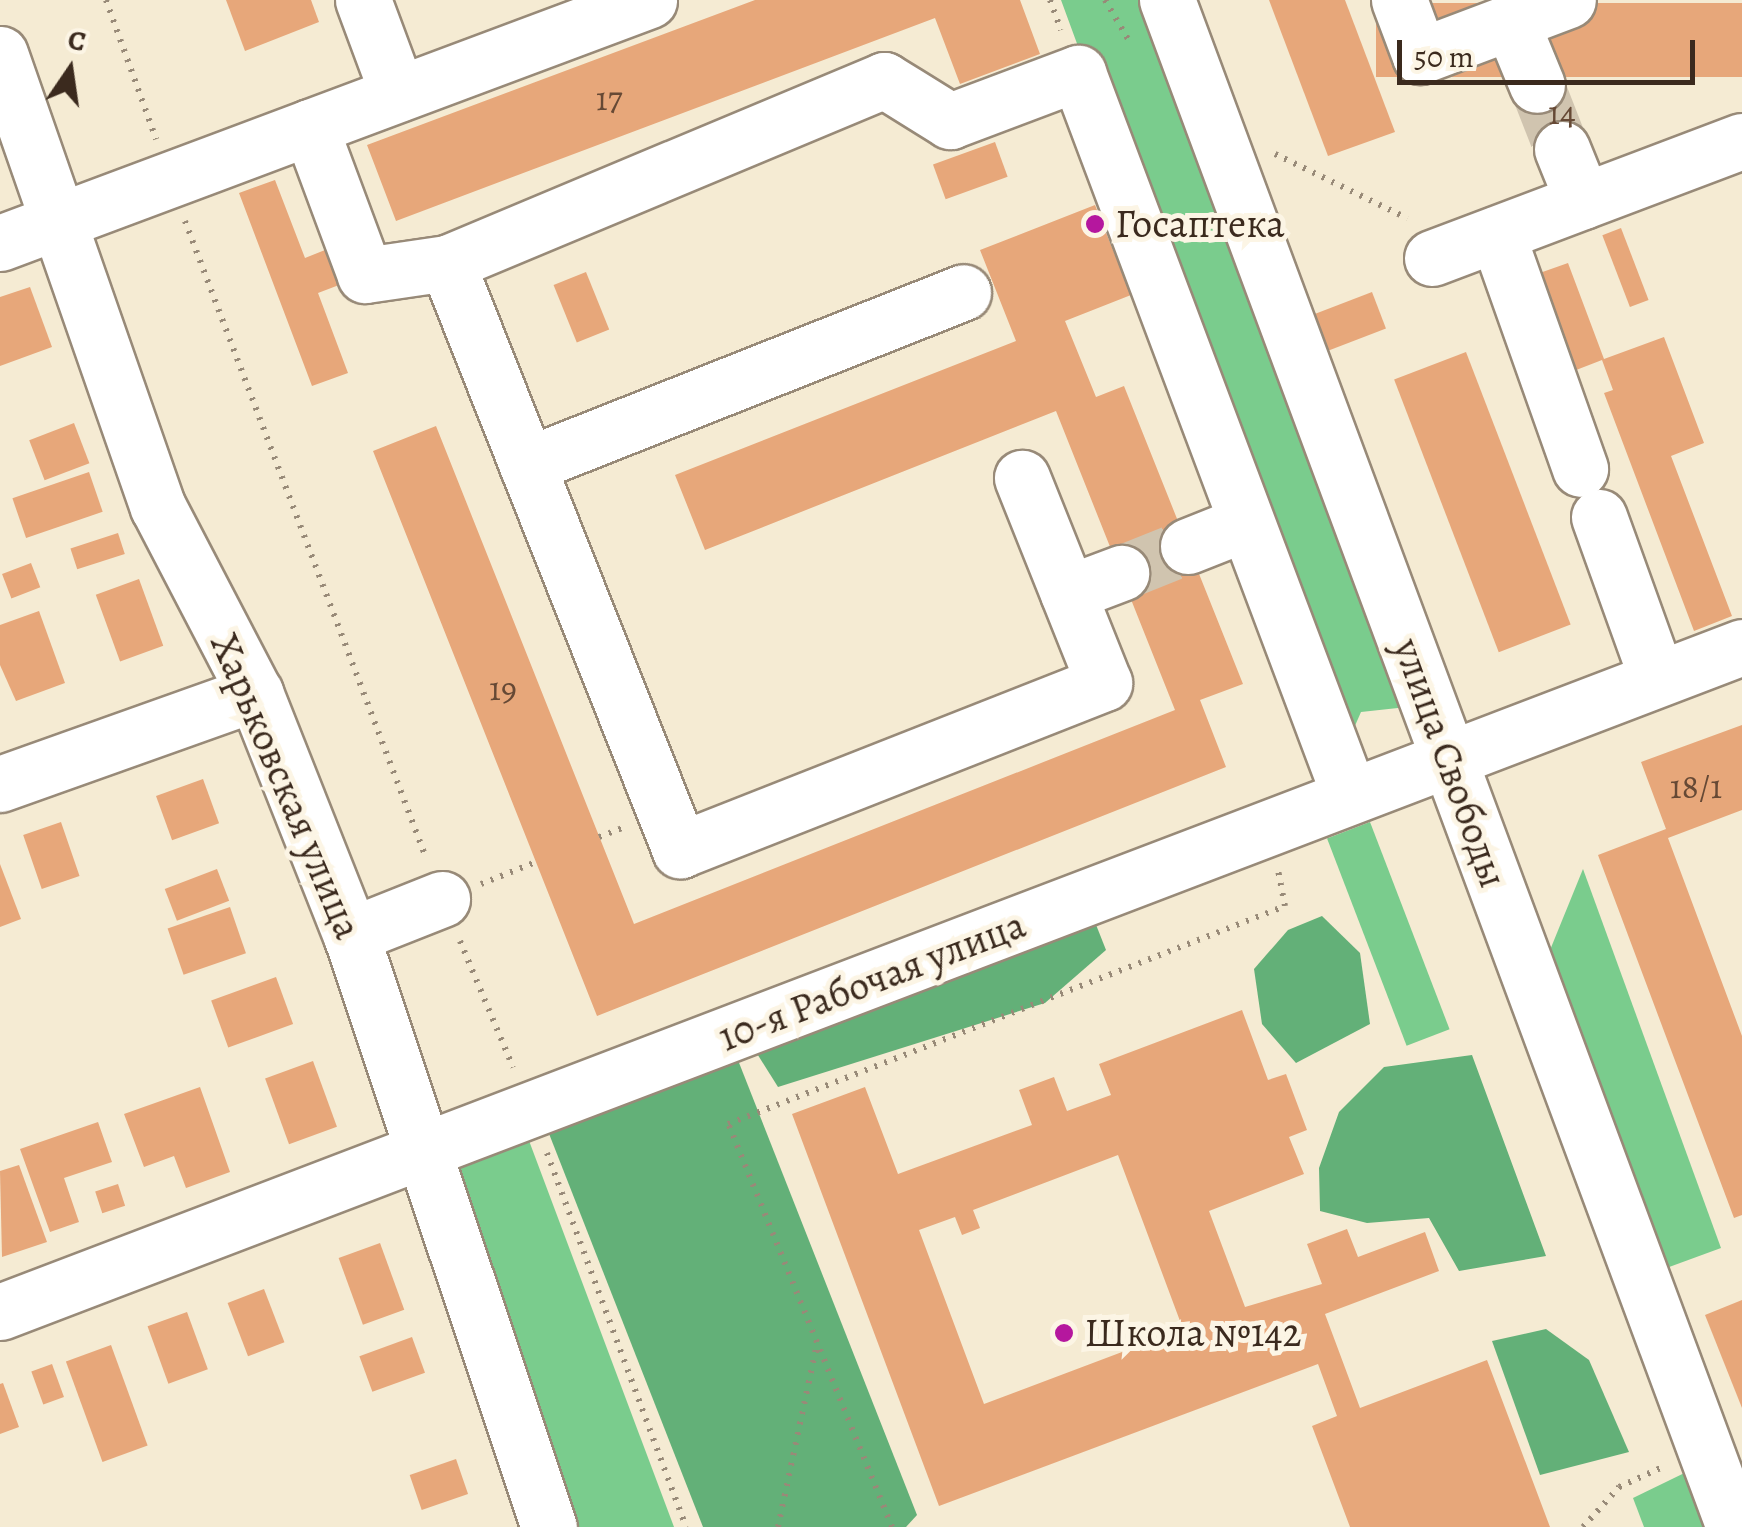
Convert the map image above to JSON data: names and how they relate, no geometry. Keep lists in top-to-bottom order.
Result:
{
  "streets": {
    "street": ["улица Свободы", "Харьковская улица", "10-я Рабочая улица"]
  },
  "crossings": [
    ["улица Свободы", "10-я Рабочая улица"],
    ["Харьковская улица", "10-я Рабочая улица"]
  ],
  "places": ["Госаптека", "Школа №142"],
  "house_numbers": [
    "17",
    "14",
    "19",
    "18/1"
  ],
  "scale_bar": "50 m",
  "north": "top"
}
